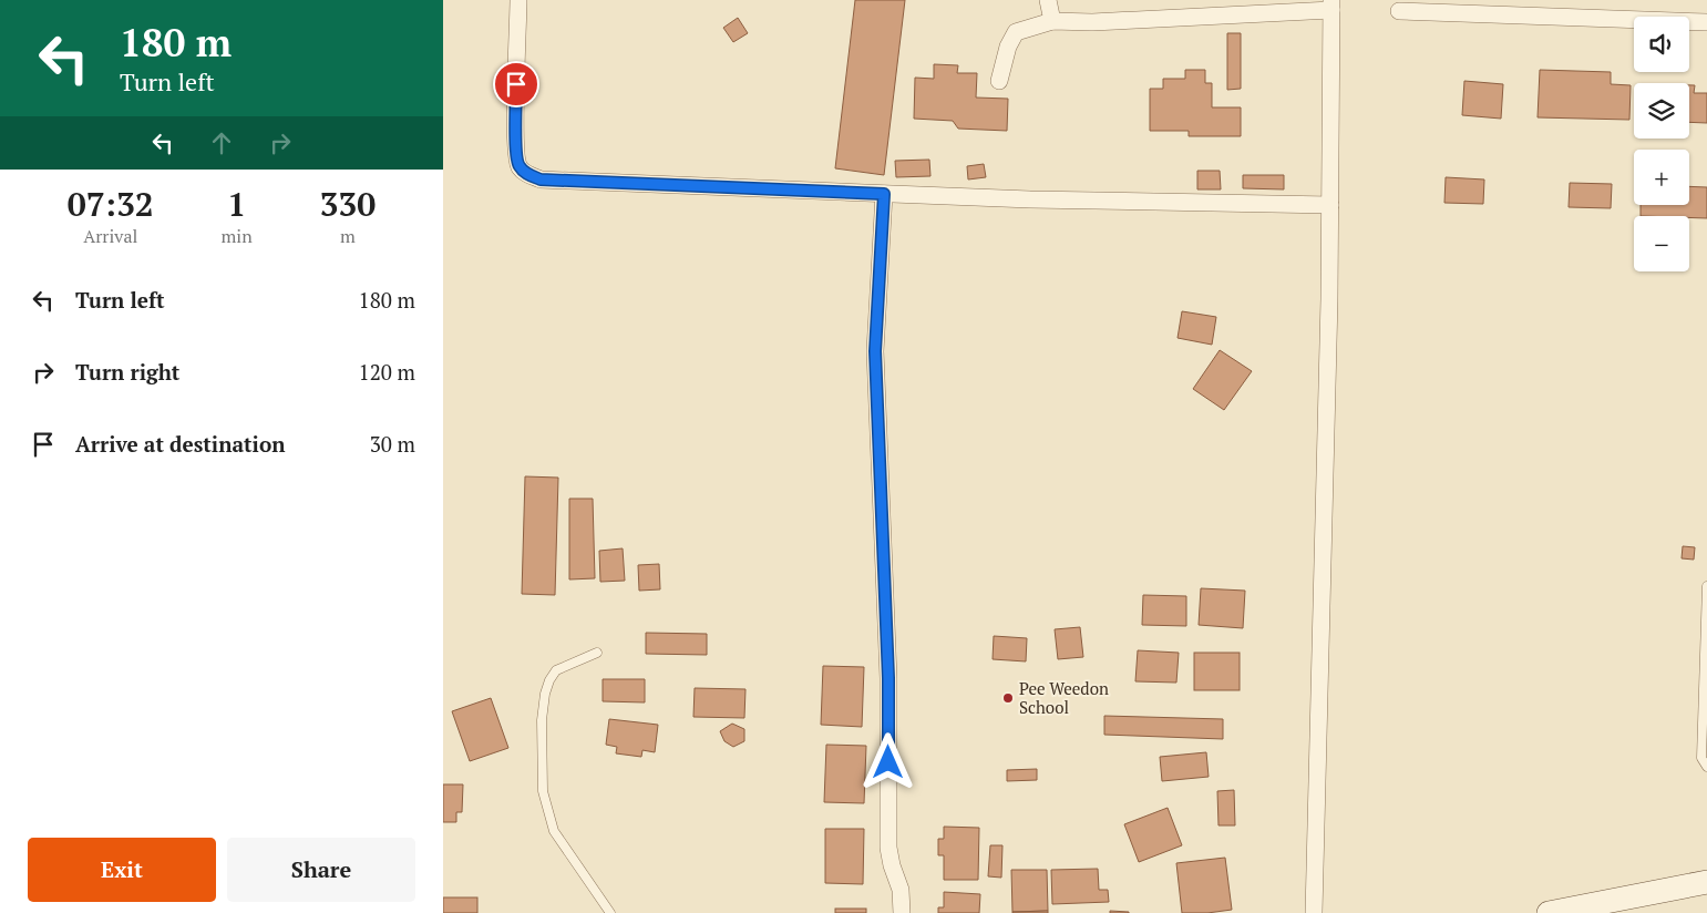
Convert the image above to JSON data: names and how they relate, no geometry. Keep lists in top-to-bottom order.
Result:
{
  "places": ["Pee Weedon School"],
  "page": {
    "turn": ["180 m", "Turn left"],
    "map_buttons": ["+", "−"],
    "eta": [
      "07:32",
      "Arrival",
      "1",
      "min",
      "330",
      "m"
    ],
    "list": [
      {
        "name": "Turn left",
        "value": "180 m"
      },
      {
        "name": "Turn right",
        "value": "120 m"
      },
      {
        "name": "Arrive at destination",
        "value": "30 m"
      }
    ],
    "buttons": ["Exit", "Share"]
  }
}
